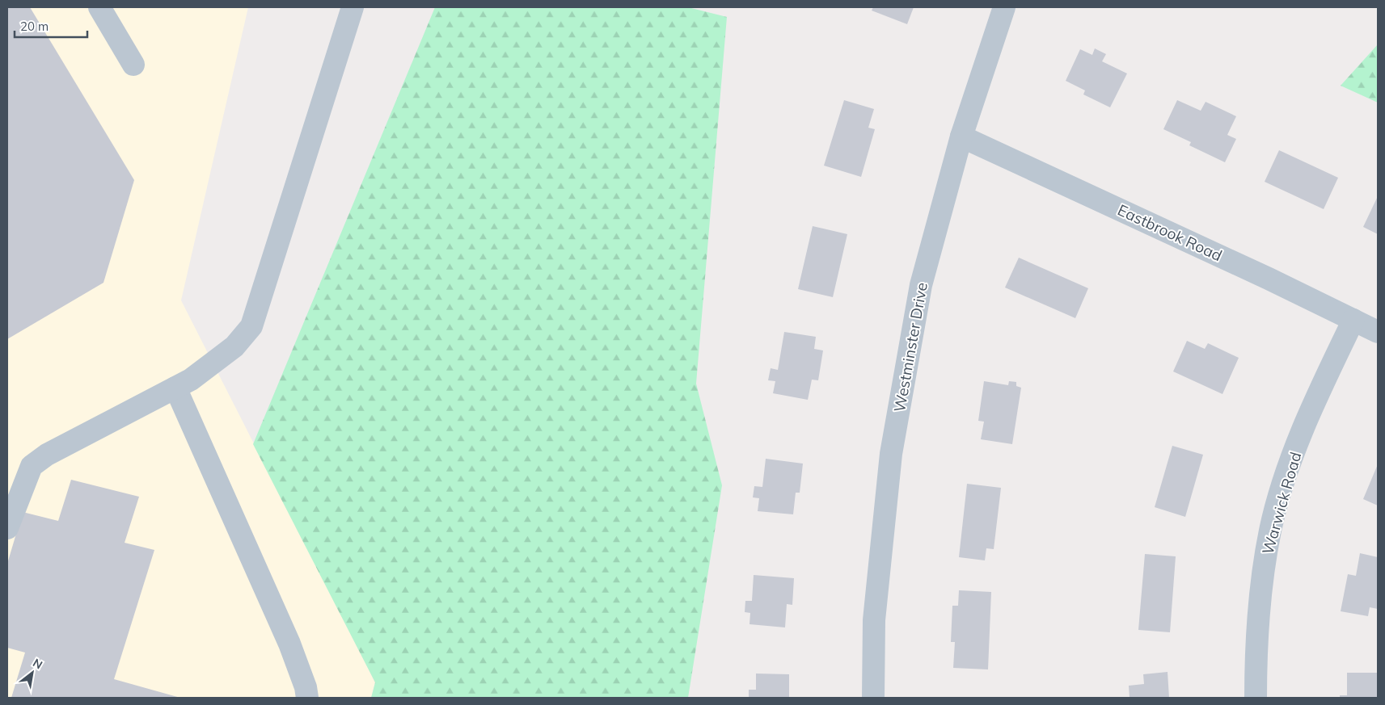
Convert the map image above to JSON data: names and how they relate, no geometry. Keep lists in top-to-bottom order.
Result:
{
  "streets": {
    "street": ["Eastbrook Road", "Westminster Drive", "Warwick Road"]
  },
  "crossings": [
    ["Eastbrook Road", "Westminster Drive"],
    ["Eastbrook Road", "Warwick Road"]
  ],
  "scale_bar": "20 m",
  "north": "top right"
}
